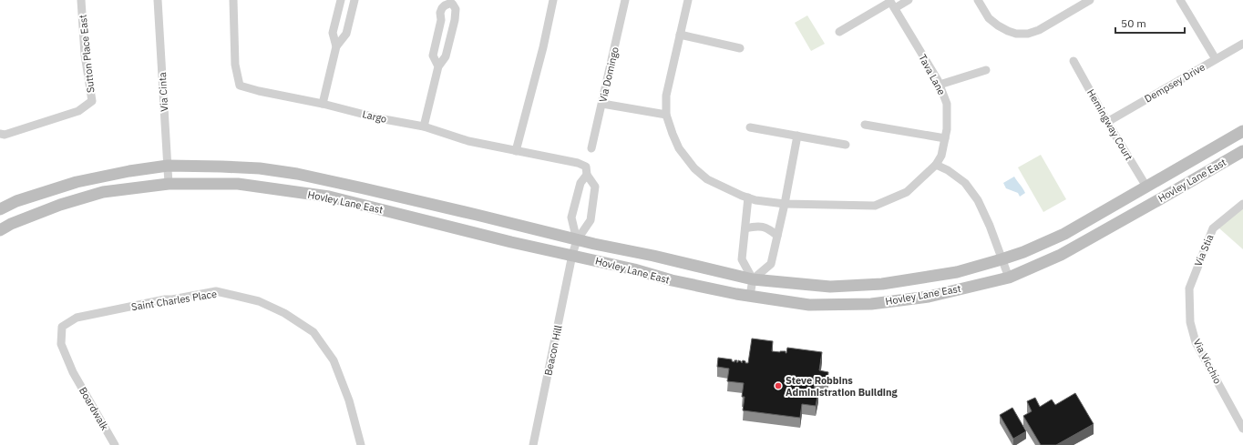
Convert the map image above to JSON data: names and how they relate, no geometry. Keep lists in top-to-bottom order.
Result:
{
  "streets": {
    "main road": ["Hovley Lane East"],
    "street": [
      "Sutton Place East",
      "Via Domingo",
      "Tava Lane",
      "Dempsey Drive",
      "Via Cinta",
      "Largo",
      "Hemingway Court",
      "Via Stia",
      "Saint Charles Place",
      "Beacon Hill",
      "Via Vicchio",
      "Boardwalk"
    ]
  },
  "crossings": [
    ["Dempsey Drive", "Hemingway Court"],
    ["Via Cinta", "Hovley Lane East"],
    ["Largo", "Hovley Lane East"],
    ["Largo", "Beacon Hill"],
    ["Hemingway Court", "Hovley Lane East"],
    ["Hovley Lane East", "Beacon Hill"],
    ["Via Stia", "Via Vicchio"],
    ["Saint Charles Place", "Boardwalk"]
  ],
  "places": ["Steve Robbins Administration Building"],
  "scale_bar": "50 m"
}
